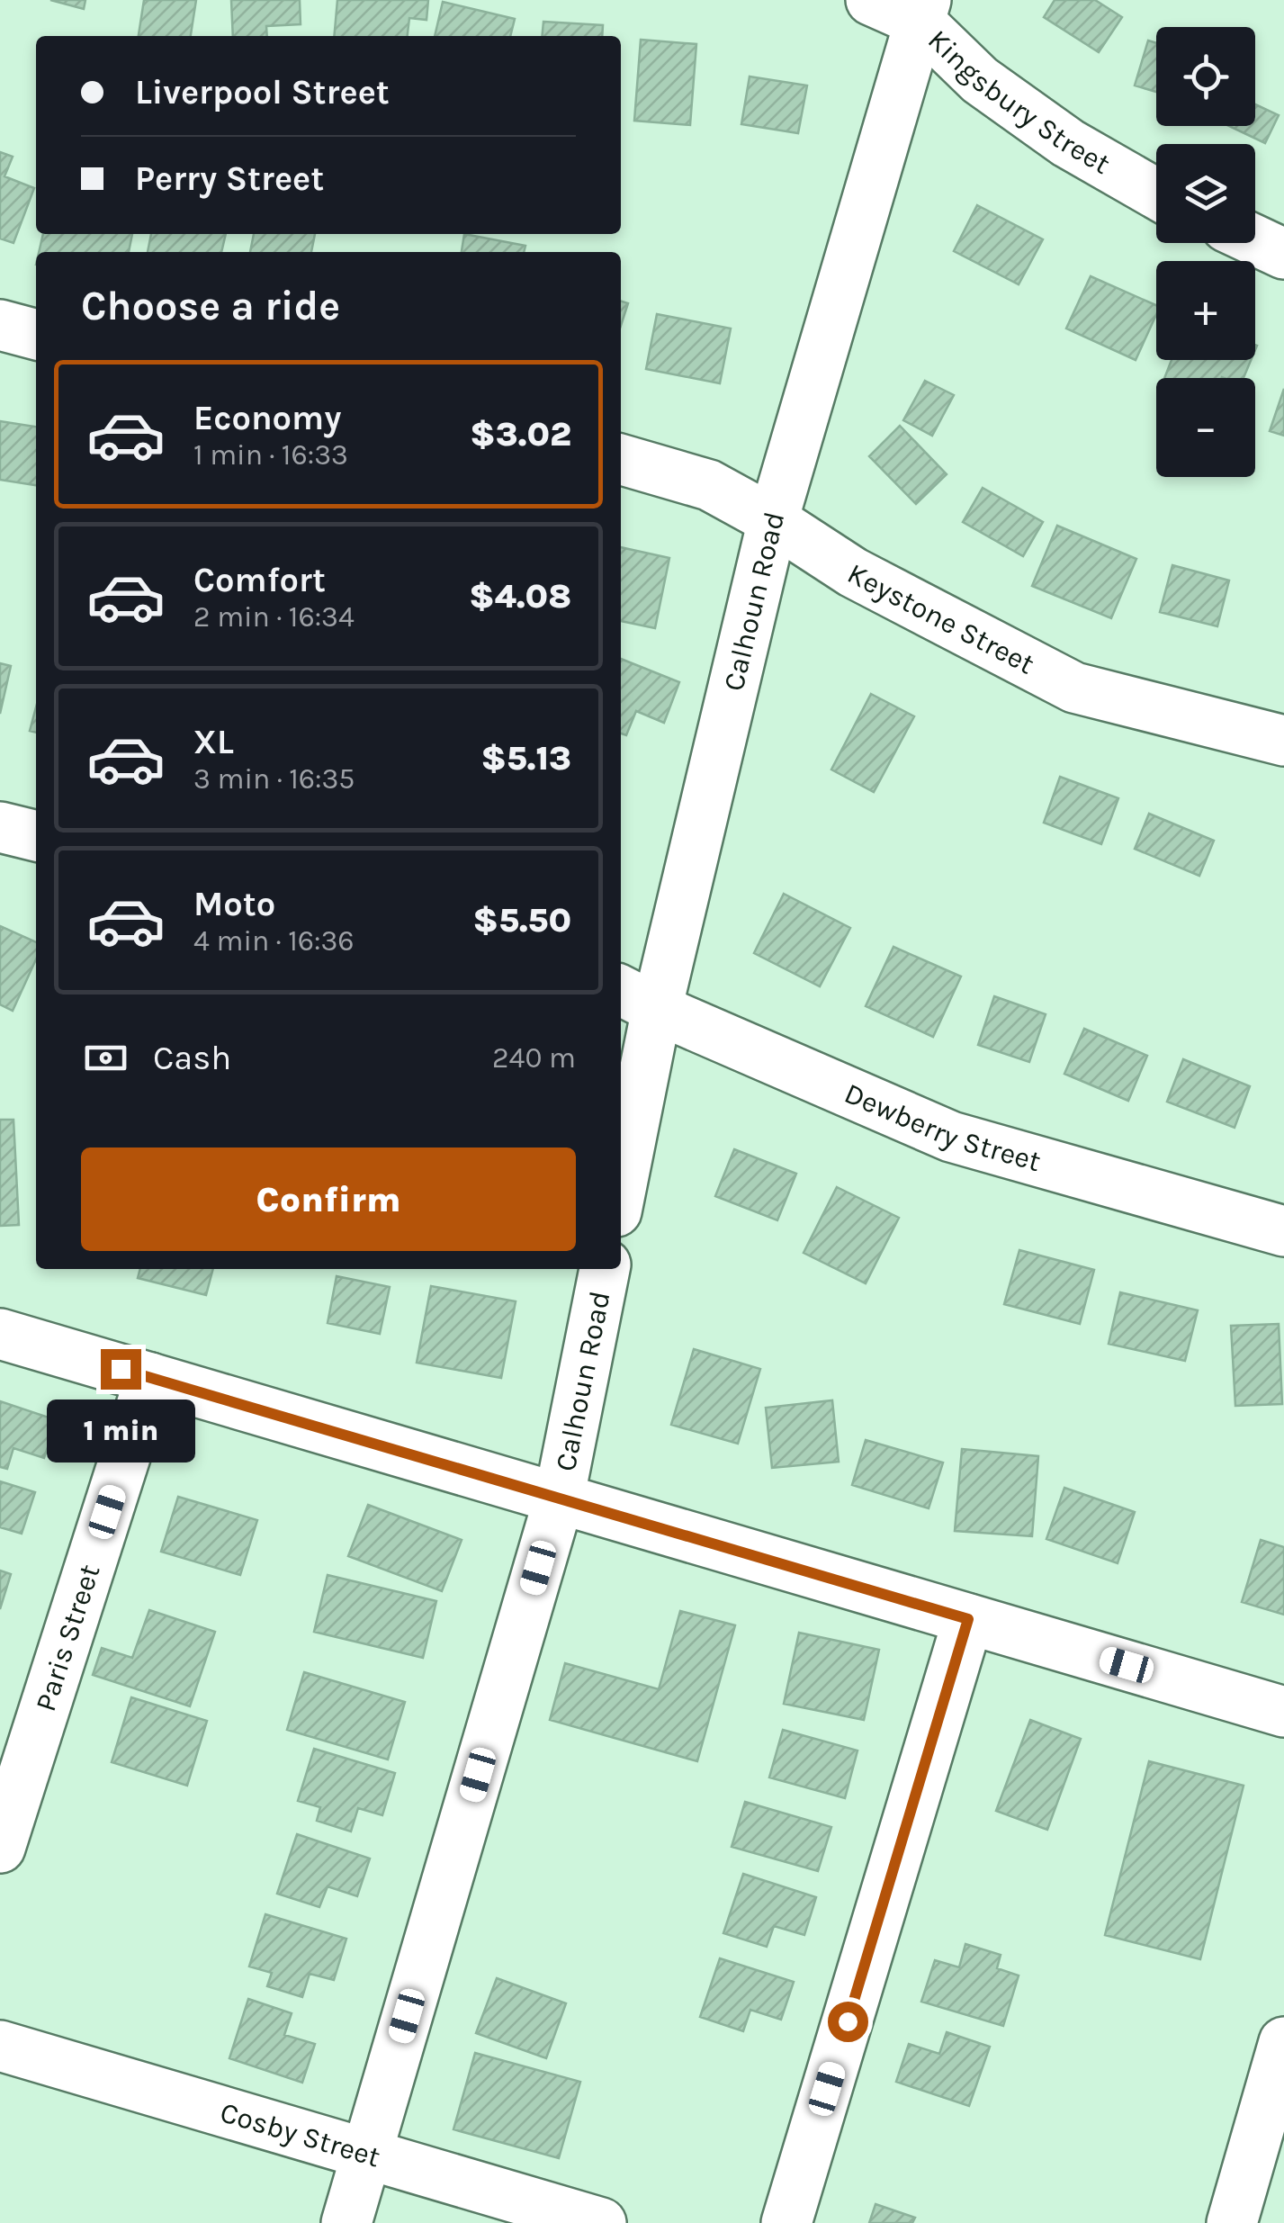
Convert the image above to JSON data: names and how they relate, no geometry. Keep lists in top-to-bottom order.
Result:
{
  "streets": {
    "street": [
      "Kingsbury Street",
      "Calhoun Road",
      "Keystone Street",
      "Dewberry Street",
      "Paris Street",
      "Cosby Street"
    ]
  },
  "crossings": [
    ["Kingsbury Street", "Calhoun Road"],
    ["Calhoun Road", "Keystone Street"],
    ["Calhoun Road", "Dewberry Street"],
    ["Calhoun Road", "Cosby Street"]
  ],
  "page": {
    "map_buttons": ["+", "−"],
    "banner": ["Liverpool Street", "Perry Street"],
    "heading": "Choose a ride",
    "list": [
      {
        "name": "Economy",
        "note": "1 min · 16:33",
        "value": "$3.02"
      },
      {
        "name": "Comfort",
        "note": "2 min · 16:34",
        "value": "$4.08"
      },
      {
        "name": "XL",
        "note": "3 min · 16:35",
        "value": "$5.13"
      },
      {
        "name": "Moto",
        "note": "4 min · 16:36",
        "value": "$5.50"
      }
    ],
    "pay": ["Cash", "240 m"],
    "buttons": "Confirm",
    "bubble": "1 min"
  }
}
